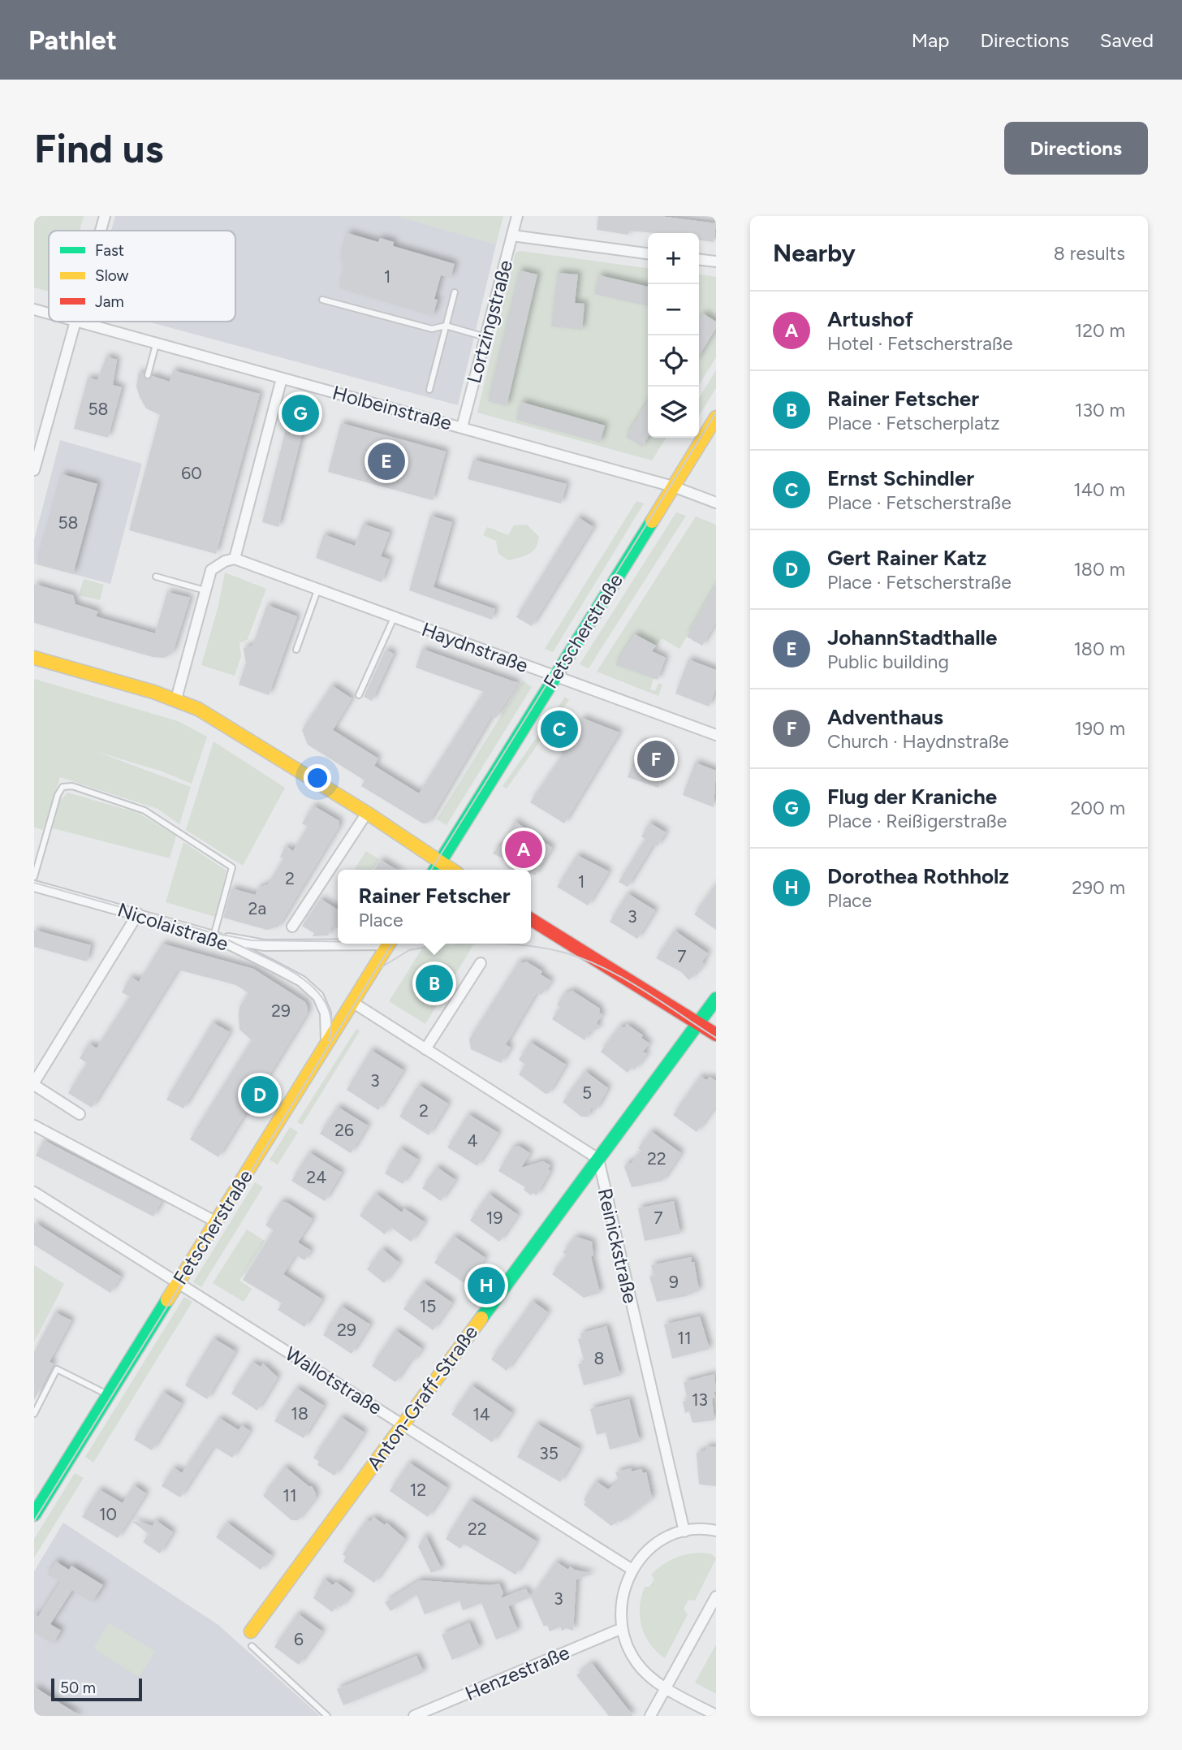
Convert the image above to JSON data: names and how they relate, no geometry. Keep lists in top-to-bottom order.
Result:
{
  "streets": {
    "main road": ["Fetscherstraße", "Anton-Graff-Straße"],
    "street": [
      "Lortzingstraße",
      "Holbeinstraße",
      "Haydnstraße",
      "Nicolaistraße",
      "Reinickstraße",
      "Wallotstraße",
      "Henzestraße"
    ]
  },
  "crossings": [
    ["Lortzingstraße", "Holbeinstraße"],
    ["Holbeinstraße", "Fetscherstraße"],
    ["Fetscherstraße", "Haydnstraße"],
    ["Fetscherstraße", "Nicolaistraße"],
    ["Fetscherstraße", "Wallotstraße"],
    ["Reinickstraße", "Anton-Graff-Straße"],
    ["Wallotstraße", "Anton-Graff-Straße"]
  ],
  "house_numbers": [
    "1",
    "58",
    "60",
    "58",
    "2",
    "1",
    "2a",
    "3",
    "7",
    "29",
    "3",
    "5",
    "2",
    "26",
    "4",
    "22",
    "24",
    "19",
    "7",
    "9",
    "15",
    "29",
    "11",
    "8",
    "13",
    "18",
    "14",
    "35",
    "12",
    "11",
    "10",
    "22",
    "3",
    "6"
  ],
  "legend": ["Fast", "Slow", "Jam"],
  "scale_bar": "50 m",
  "page": {
    "header": "Pathlet",
    "nav": ["Map", "Directions", "Saved"],
    "buttons": "Directions",
    "title": "Find us",
    "heading": ["Nearby", "8 results"],
    "map_buttons": ["+", "−"],
    "list": [
      {
        "mark": "A",
        "name": "Artushof",
        "note": "Hotel · Fetscherstraße",
        "value": "120 m"
      },
      {
        "mark": "B",
        "name": "Rainer Fetscher",
        "note": "Place · Fetscherplatz",
        "value": "130 m"
      },
      {
        "mark": "C",
        "name": "Ernst Schindler",
        "note": "Place · Fetscherstraße",
        "value": "140 m"
      },
      {
        "mark": "D",
        "name": "Gert Rainer Katz",
        "note": "Place · Fetscherstraße",
        "value": "180 m"
      },
      {
        "mark": "E",
        "name": "JohannStadthalle",
        "note": "Public building",
        "value": "180 m"
      },
      {
        "mark": "F",
        "name": "Adventhaus",
        "note": "Church · Haydnstraße",
        "value": "190 m"
      },
      {
        "mark": "G",
        "name": "Flug der Kraniche",
        "note": "Place · Reißigerstraße",
        "value": "200 m"
      },
      {
        "mark": "H",
        "name": "Dorothea Rothholz",
        "note": "Place",
        "value": "290 m"
      }
    ],
    "pins": [
      "G",
      "E",
      "C",
      "F",
      "A",
      "B",
      "D",
      "H"
    ],
    "popup": ["Rainer Fetscher", "Place"],
    "scale": "50 m"
  }
}
